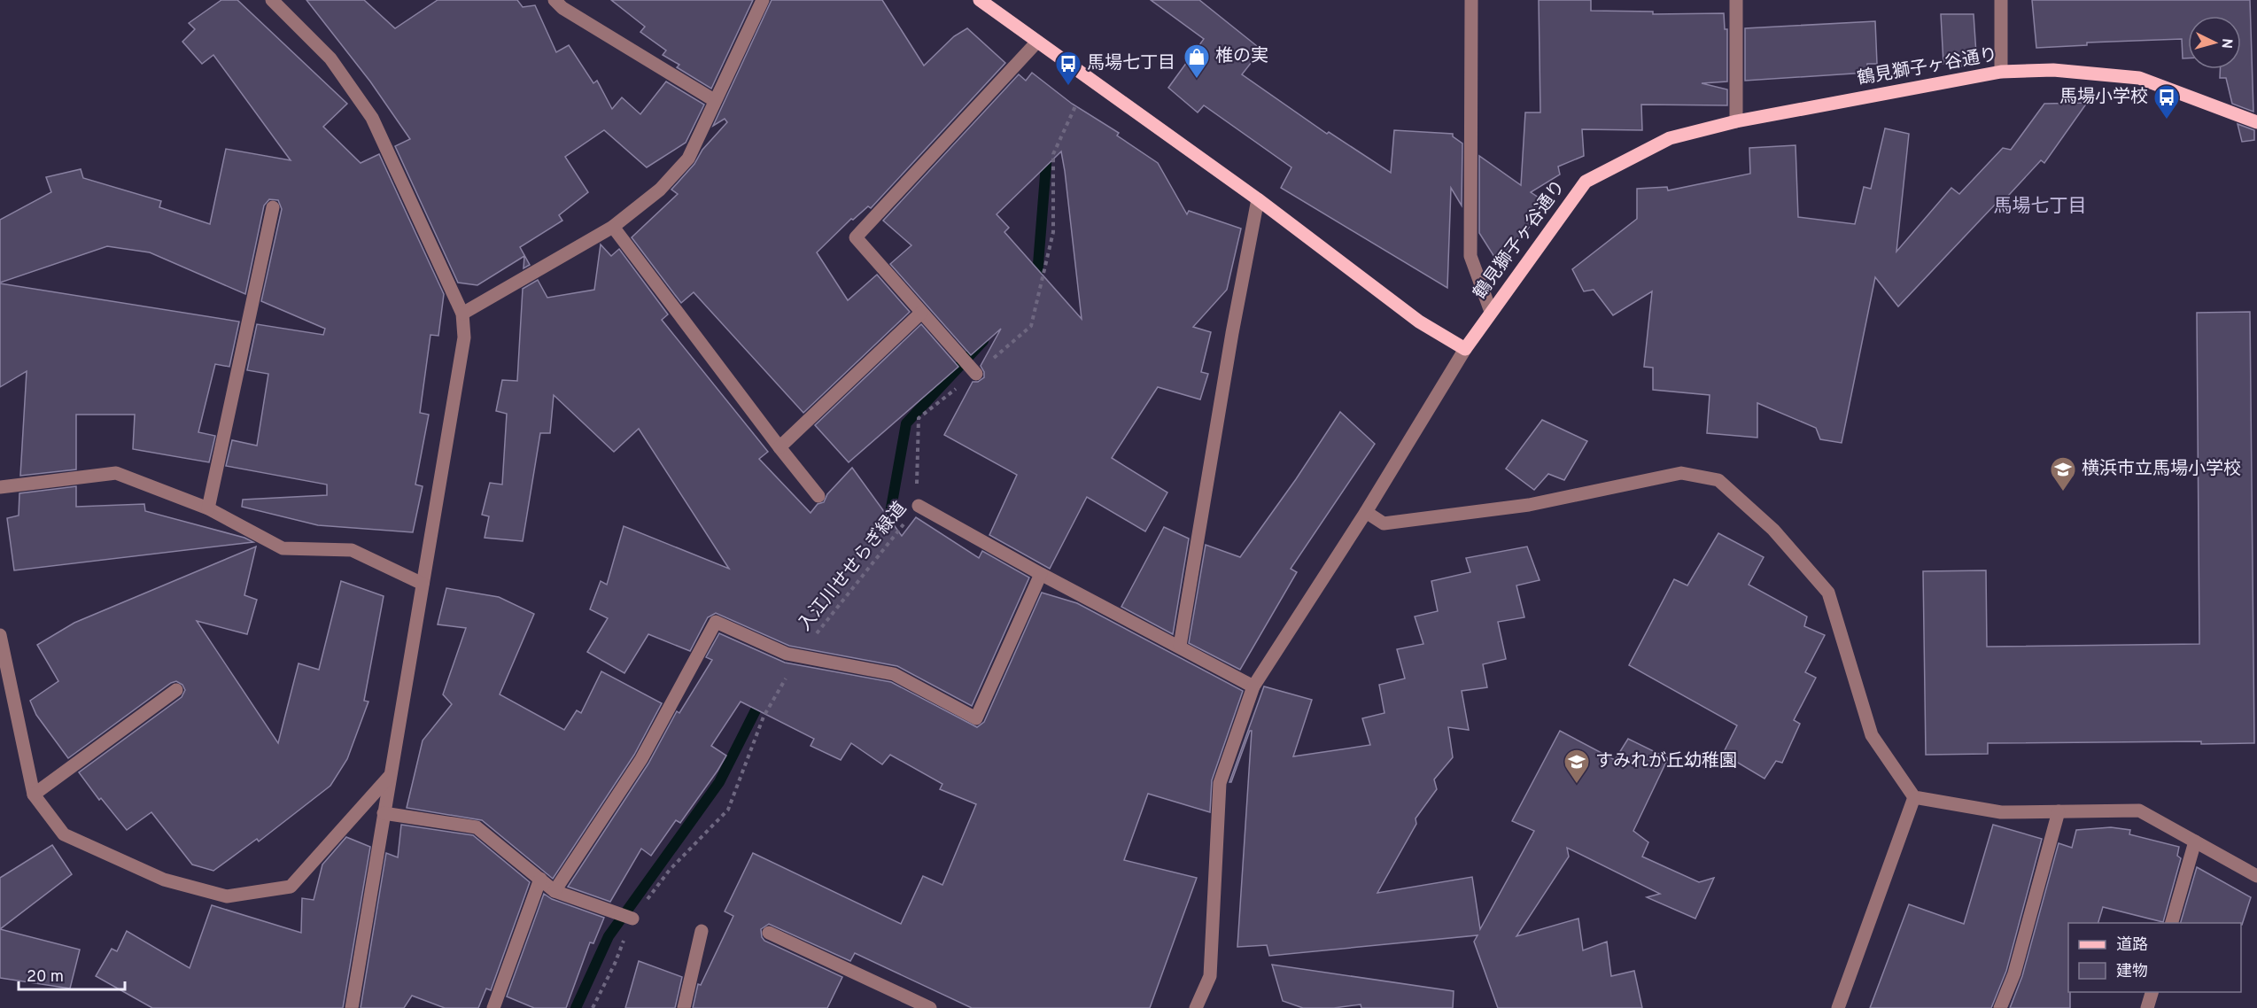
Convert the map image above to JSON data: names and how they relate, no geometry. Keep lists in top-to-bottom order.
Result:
{
  "streets": {
    "main road": ["鶴見獅子ヶ谷通り"],
    "path": ["入江川せせらぎ緑道"]
  },
  "districts": ["馬場七丁目"],
  "places": {
    "shop": ["椎の実"],
    "bus stop": ["馬場七丁目", "馬場小学校"],
    "school or university": ["横浜市立馬場小学校", "すみれが丘幼稚園"]
  },
  "legend": ["道路", "建物"],
  "scale_bar": "20 m",
  "north": "right"
}
